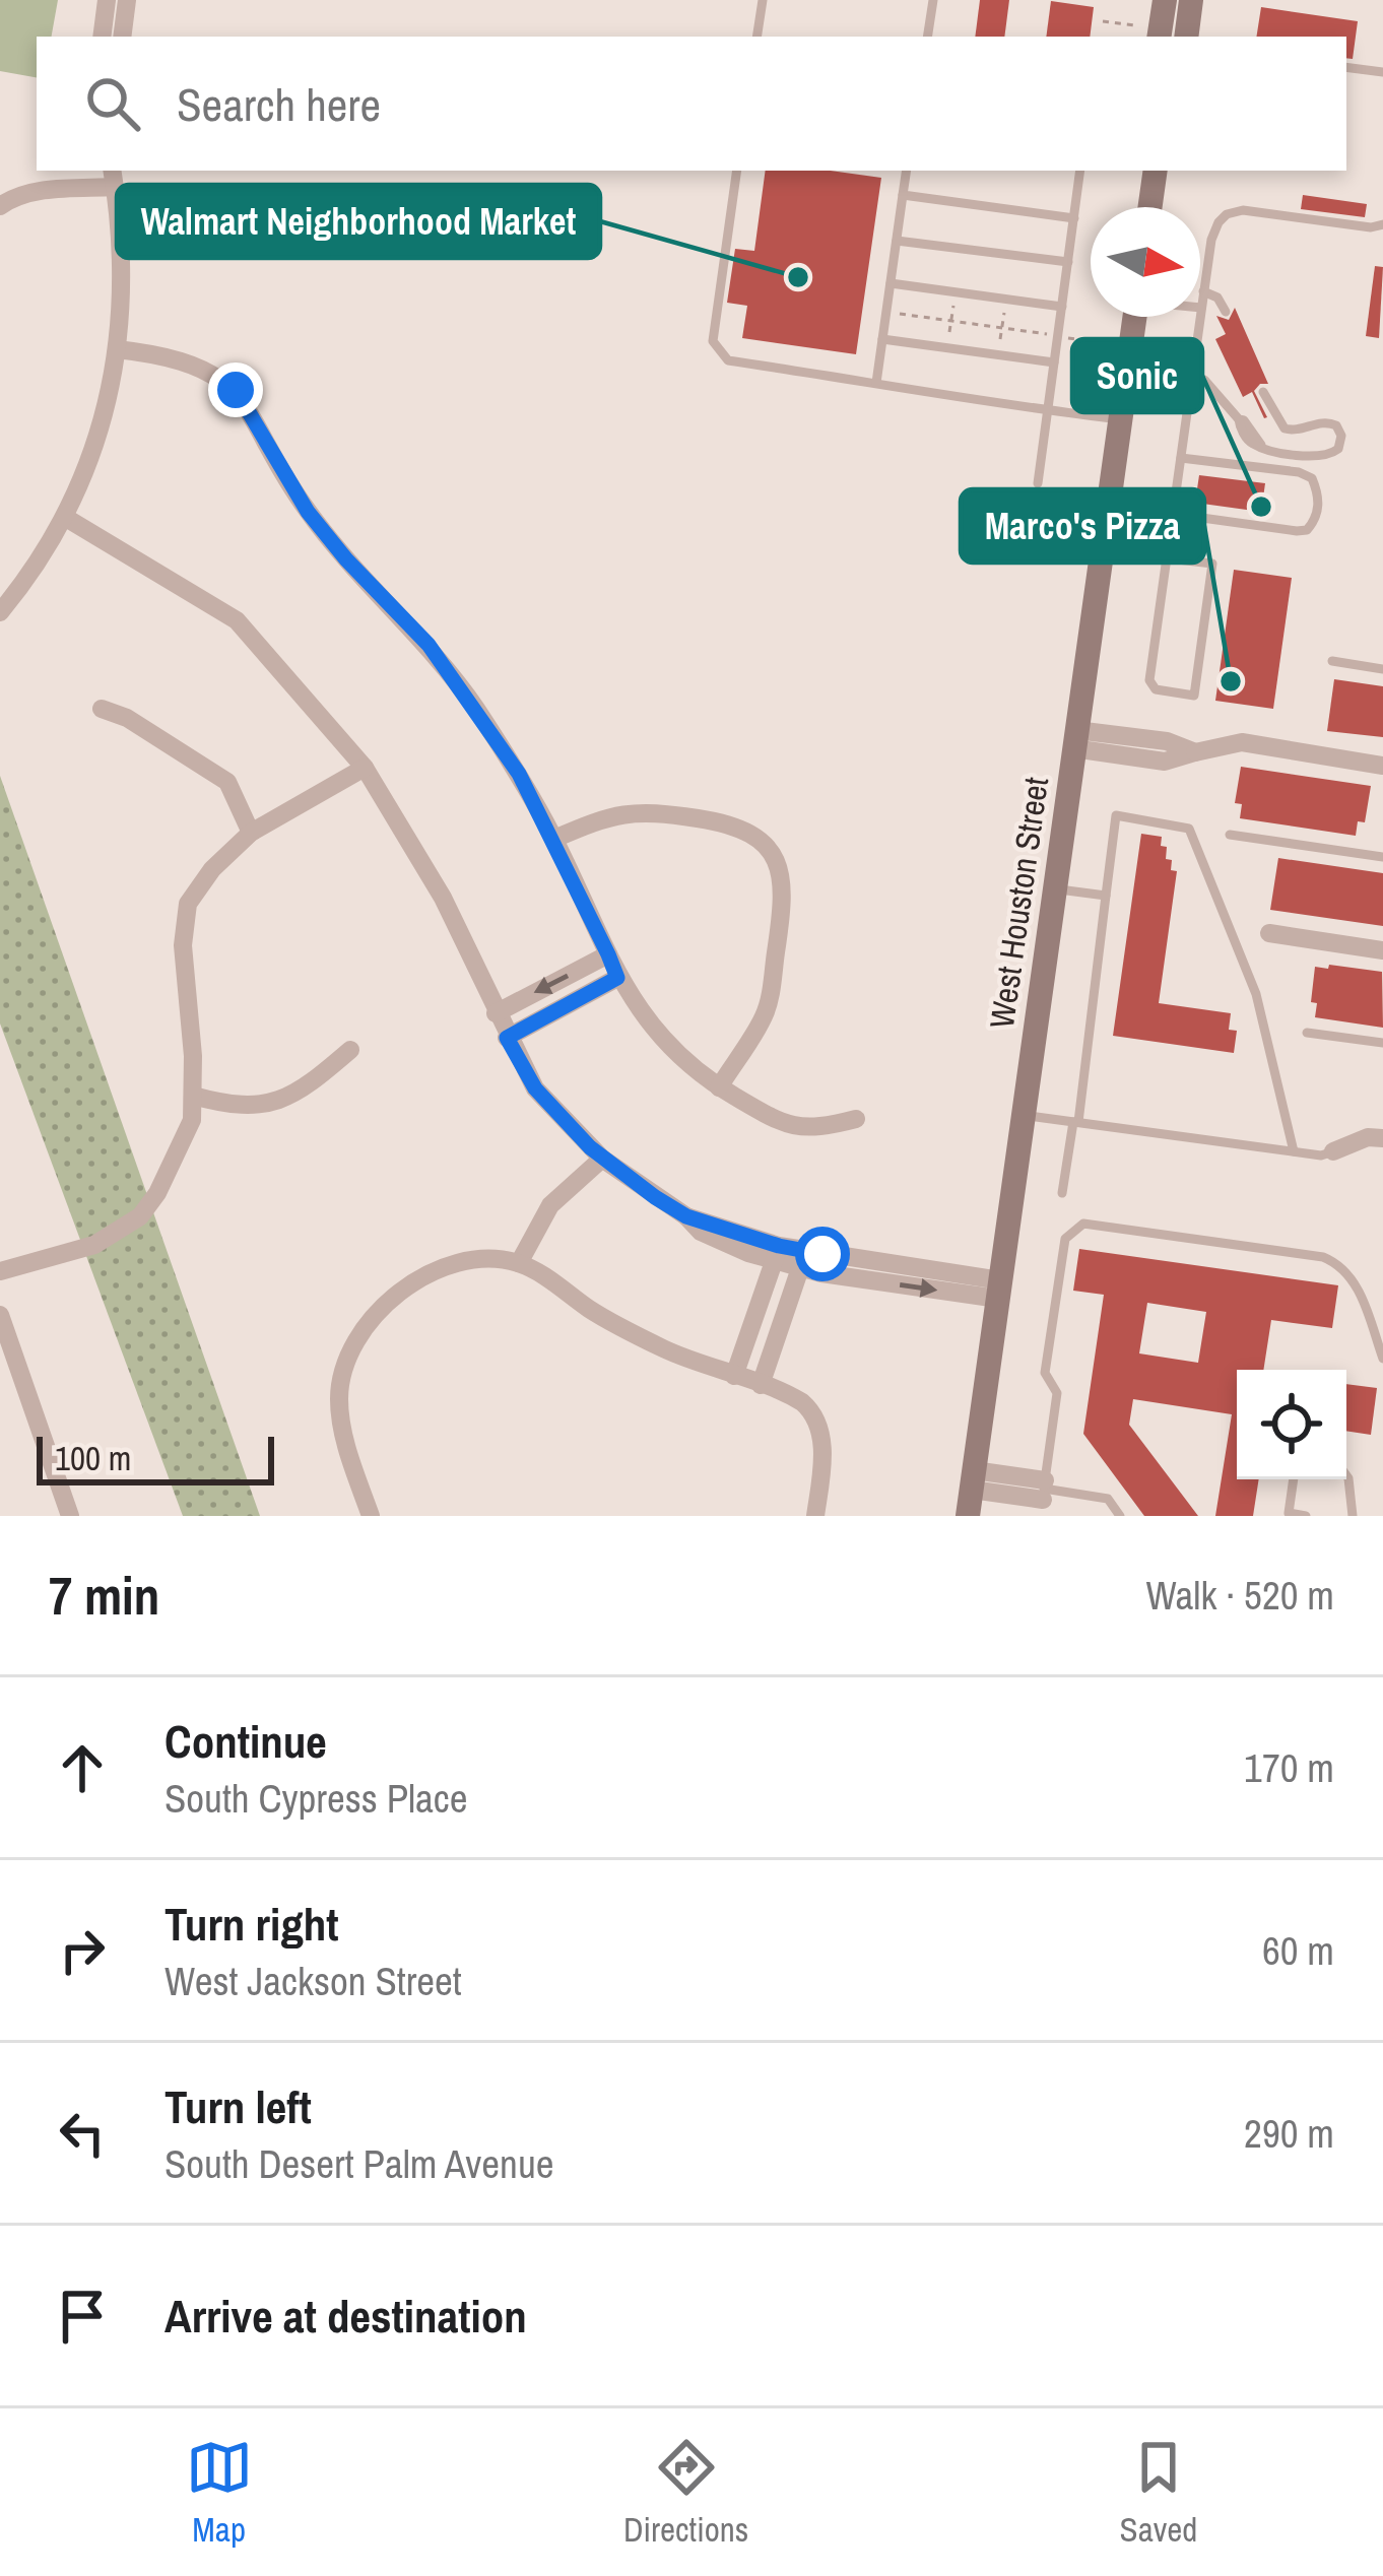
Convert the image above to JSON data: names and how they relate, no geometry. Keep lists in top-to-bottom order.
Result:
{
  "streets": {
    "main road": ["West Houston Street"]
  },
  "places": ["Walmart Neighborhood Market", "Sonic", "Marco's Pizza"],
  "scale_bar": "100 m",
  "north": "right",
  "page": {
    "search": "Search here",
    "scale": "100 m",
    "heading": ["7 min", "Walk · 520 m"],
    "list": [
      ["Continue", "South Cypress Place", "170 m"],
      ["Turn right", "West Jackson Street", "60 m"],
      ["Turn left", "South Desert Palm Avenue", "290 m"],
      "Arrive at destination"
    ],
    "nav": ["Map", "Directions", "Saved"]
  }
}
